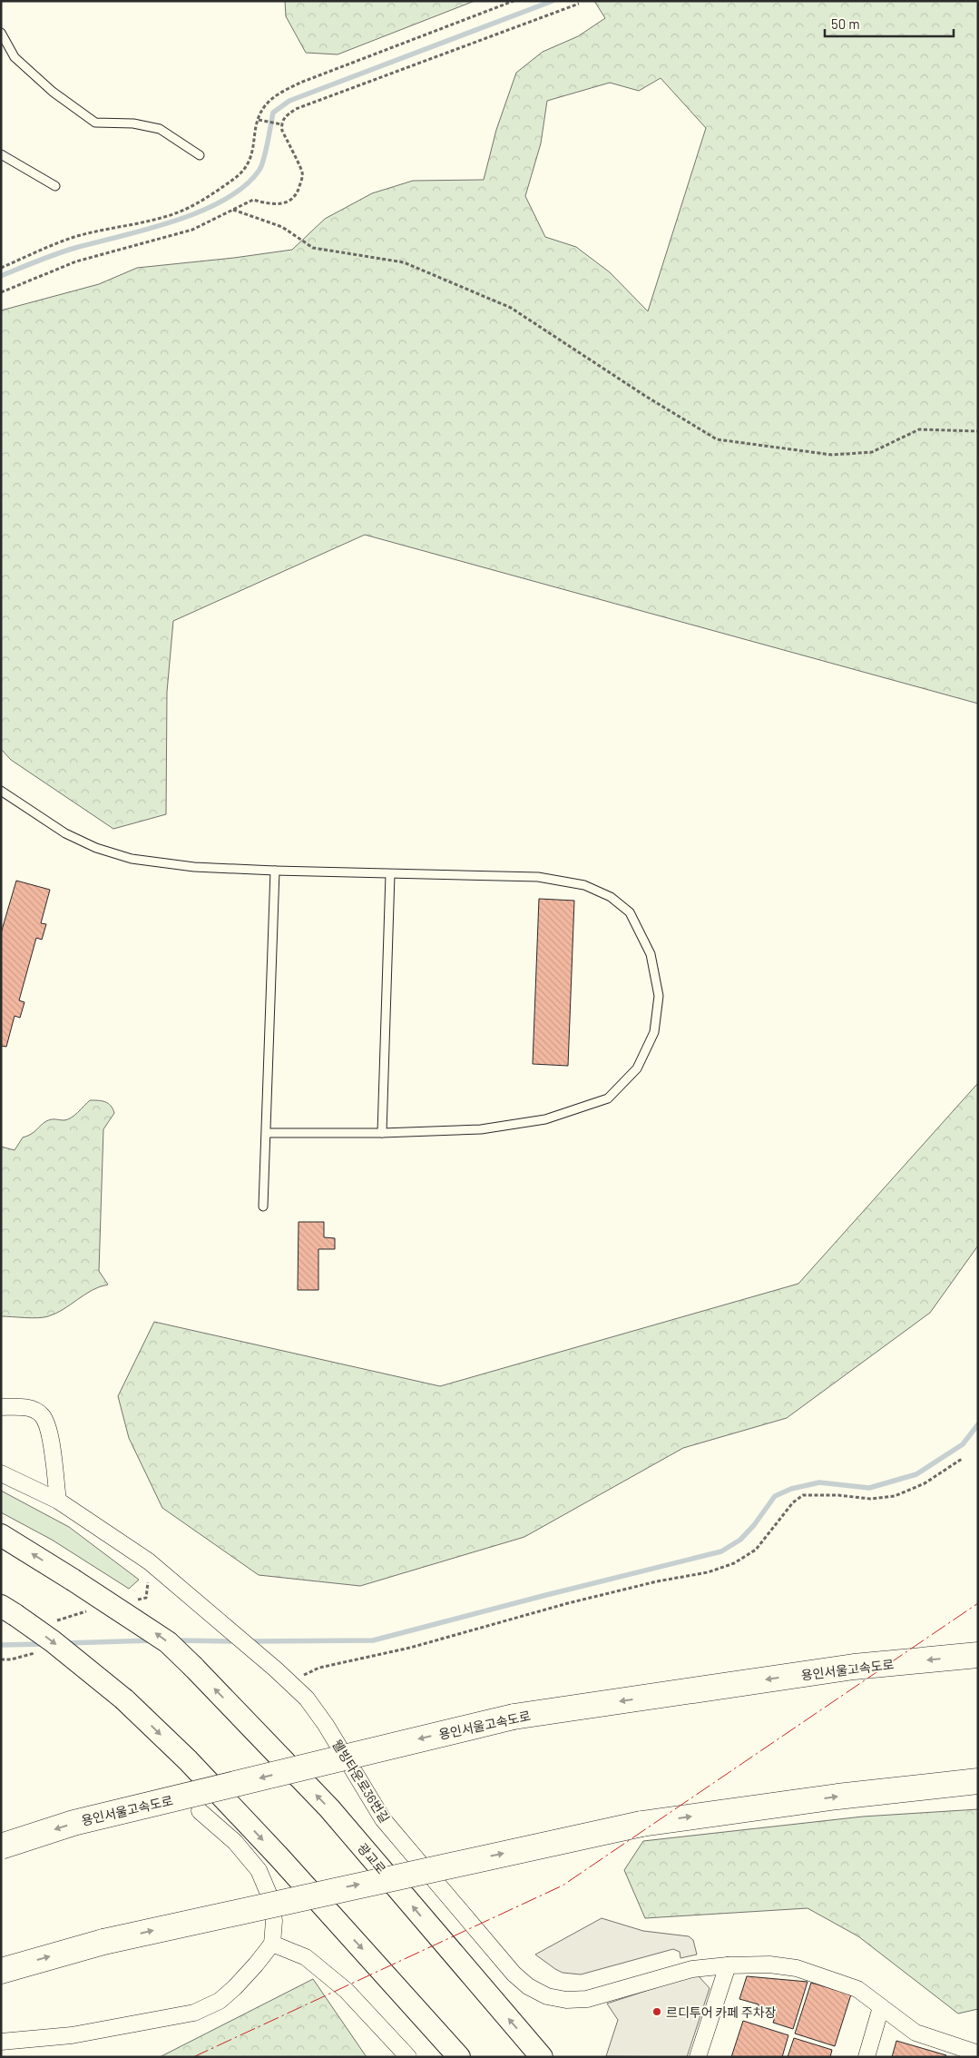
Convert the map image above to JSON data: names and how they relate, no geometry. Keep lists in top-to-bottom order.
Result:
{
  "streets": {
    "highway": ["용인서울고속도로"],
    "main road": ["광교로"],
    "street": ["웰빙타운로36번길"]
  },
  "places": ["르디투어 카페 주차장"],
  "scale_bar": "50 m"
}
